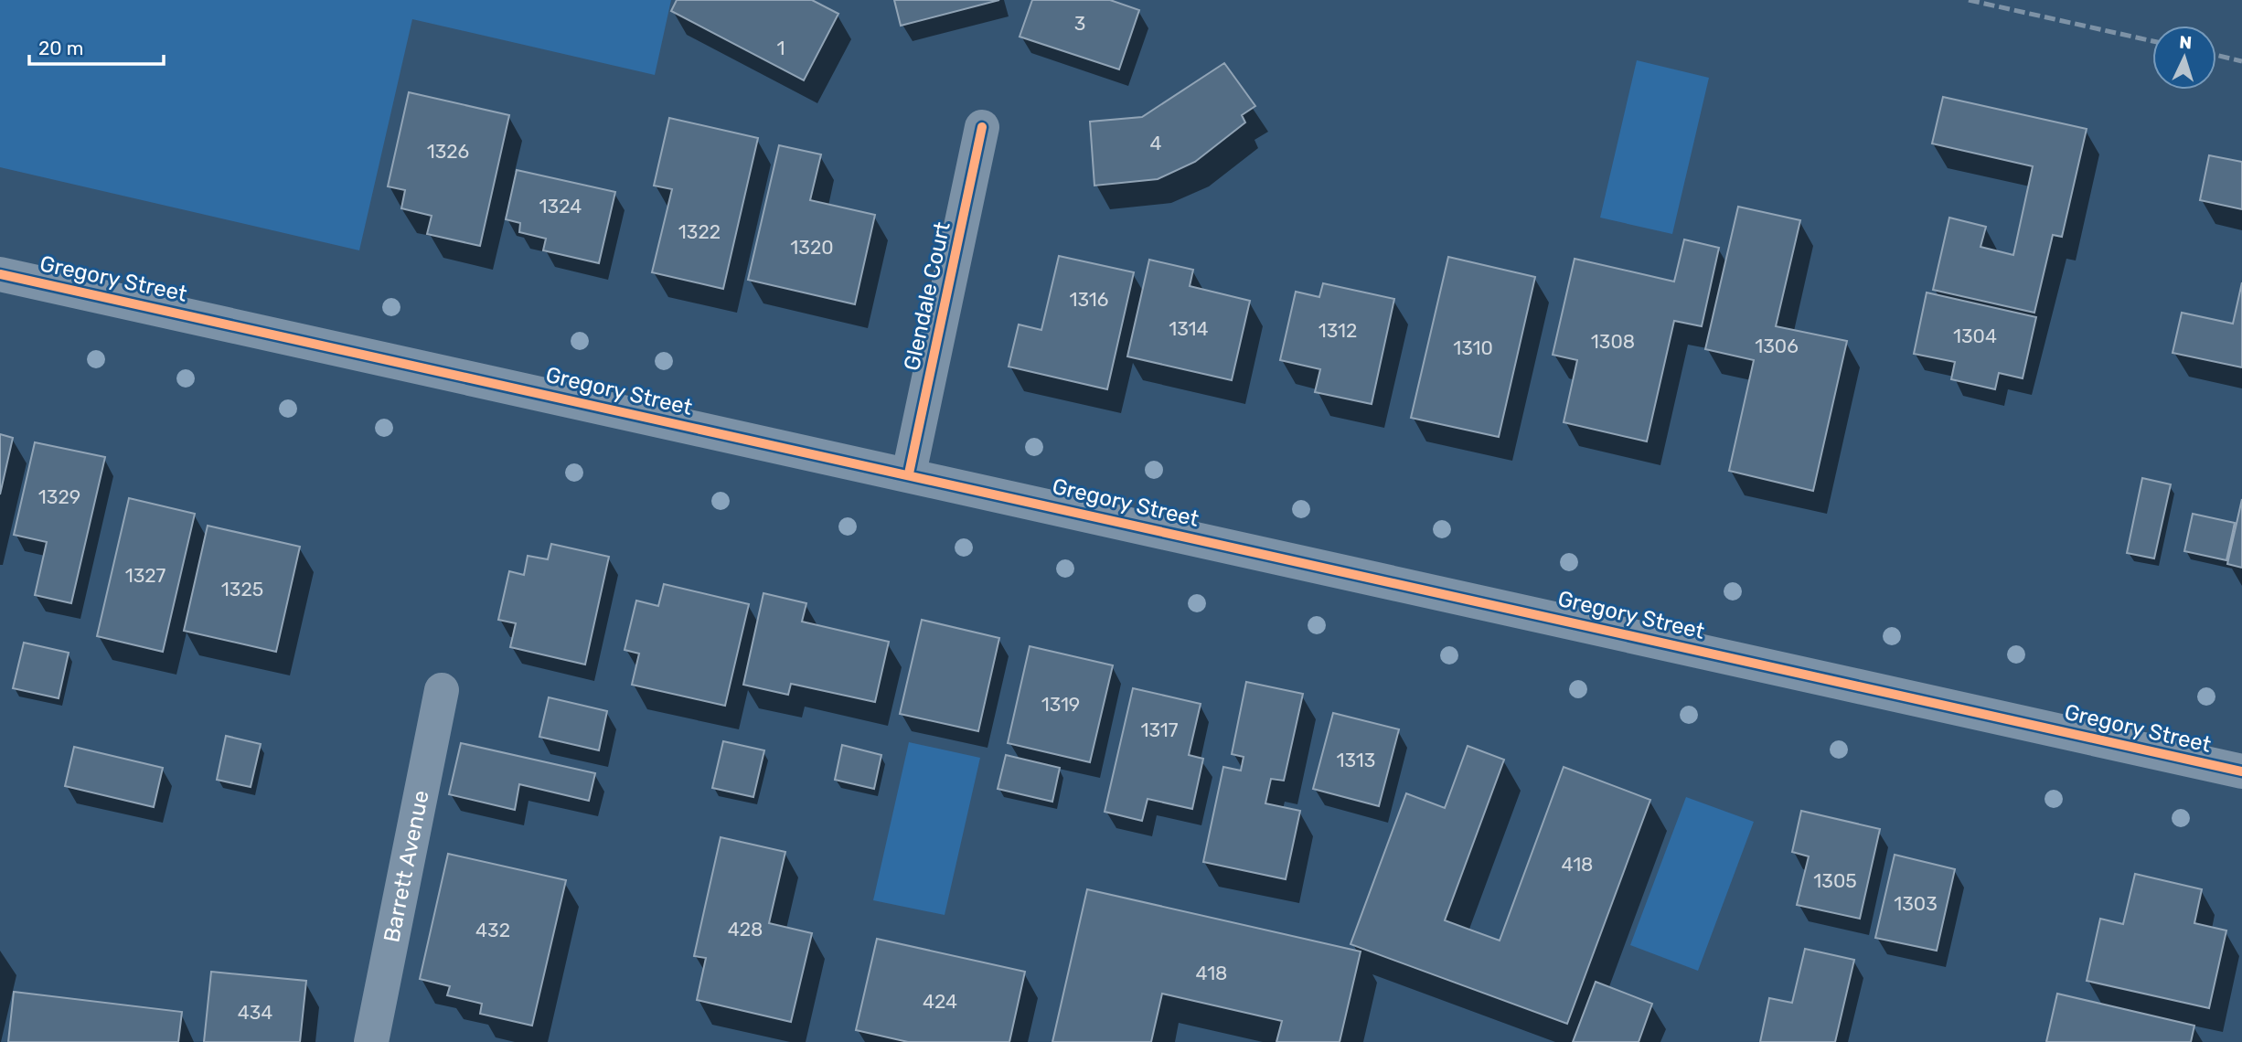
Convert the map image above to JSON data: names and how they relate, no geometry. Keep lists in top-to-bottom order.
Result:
{
  "streets": {
    "street": ["Gregory Street", "Glendale Court", "Barrett Avenue"]
  },
  "crossings": [
    ["Gregory Street", "Glendale Court"]
  ],
  "house_numbers": [
    "3",
    "1",
    "4",
    "1326",
    "1324",
    "1322",
    "1320",
    "1316",
    "1314",
    "1312",
    "1304",
    "1308",
    "1306",
    "1310",
    "1329",
    "1327",
    "1325",
    "1319",
    "1317",
    "1313",
    "418",
    "1305",
    "1303",
    "428",
    "432",
    "418",
    "424",
    "434"
  ],
  "scale_bar": "20 m",
  "north": "top"
}
